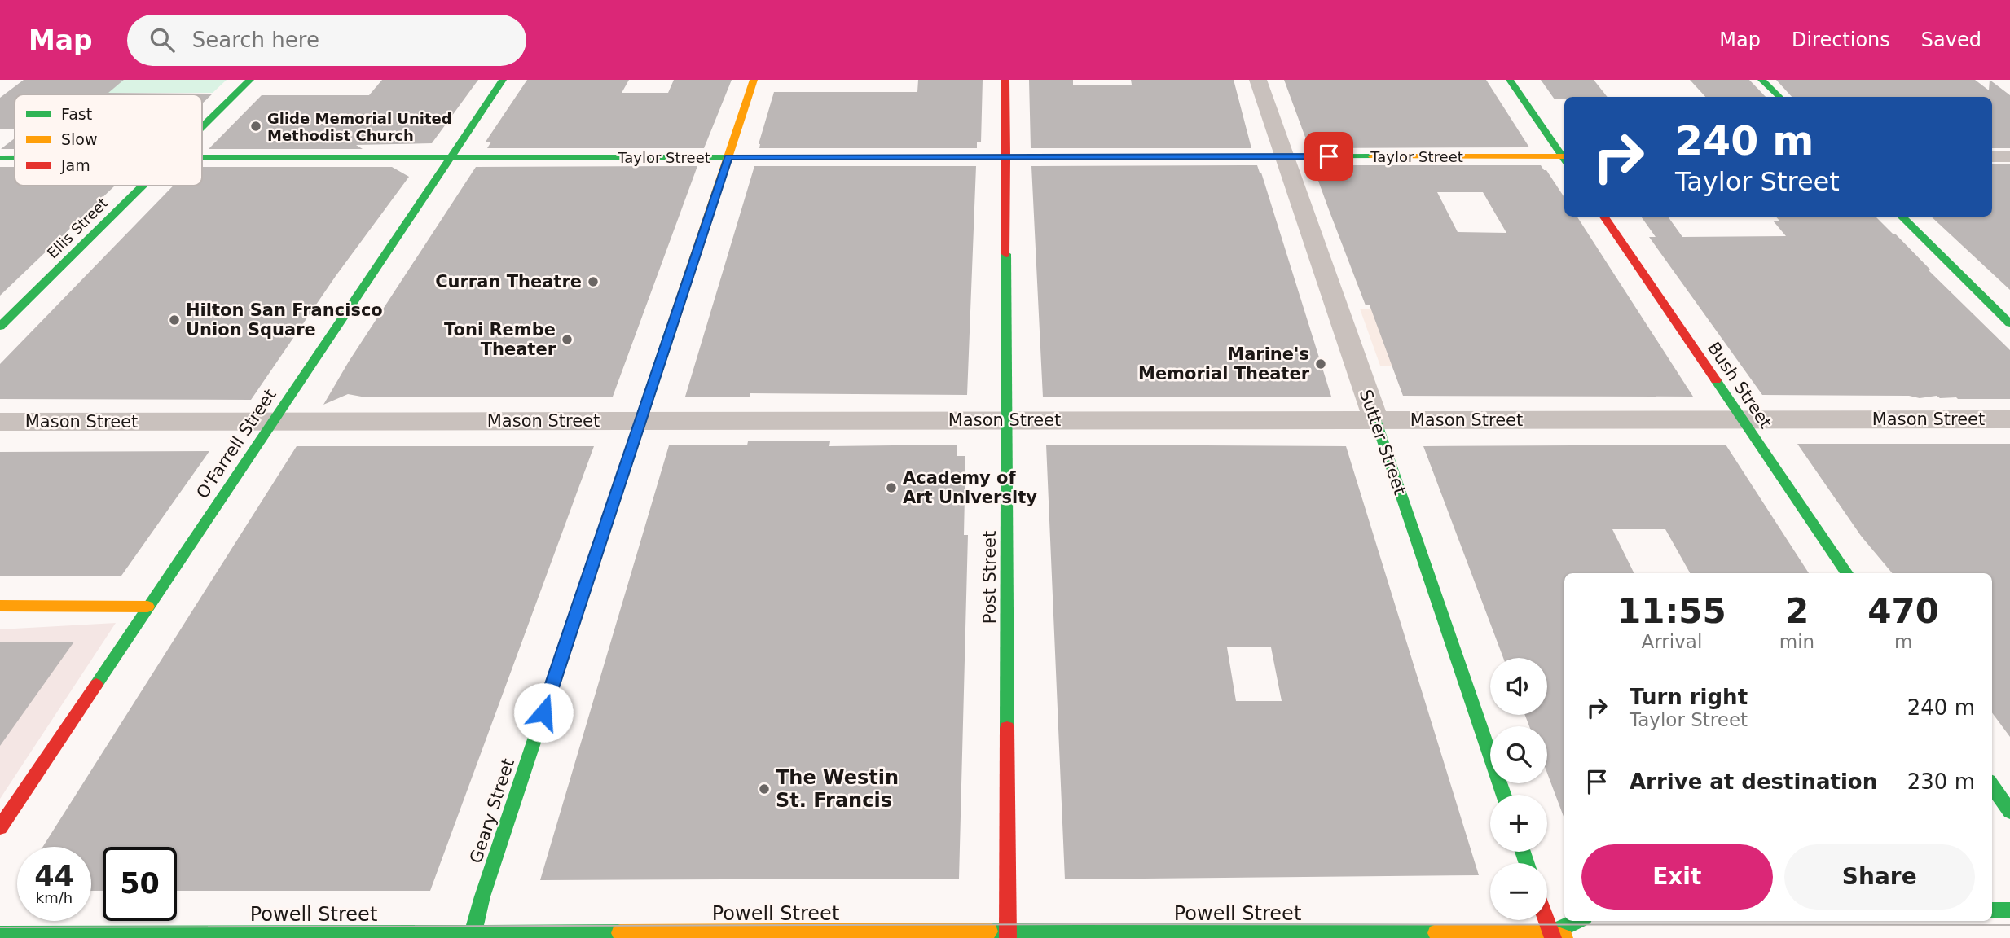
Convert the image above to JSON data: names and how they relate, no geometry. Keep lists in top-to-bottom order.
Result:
{
  "streets": {
    "main road": [
      "Taylor Street",
      "Ellis Street",
      "Bush Street",
      "Sutter Street",
      "O'Farrell Street",
      "Post Street",
      "Geary Street",
      "Powell Street"
    ],
    "street": ["Mason Street"]
  },
  "crossings": [
    ["Taylor Street", "Sutter Street"],
    ["Taylor Street", "O'Farrell Street"],
    ["Taylor Street", "Post Street"],
    ["Taylor Street", "Geary Street"],
    ["Bush Street", "Mason Street"],
    ["Mason Street", "Sutter Street"],
    ["Mason Street", "O'Farrell Street"],
    ["Mason Street", "Post Street"],
    ["Mason Street", "Geary Street"],
    ["Post Street", "Powell Street"],
    ["Geary Street", "Powell Street"]
  ],
  "places": [
    "Glide Memorial United Methodist Church",
    "Curran Theatre",
    "Hilton San Francisco Union Square",
    "Toni Rembe Theater",
    "Marine's Memorial Theater",
    "Academy of Art University",
    "The Westin St. Francis"
  ],
  "legend": ["Fast", "Slow", "Jam"],
  "page": {
    "header": "Map",
    "search": "Search here",
    "nav": ["Map", "Directions", "Saved"],
    "turn": ["240 m", "Taylor Street"],
    "eta": [
      "11:55",
      "Arrival",
      "2",
      "min",
      "470",
      "m"
    ],
    "map_buttons": ["+", "−"],
    "list": [
      {
        "name": "Turn right",
        "note": "Taylor Street",
        "value": "240 m"
      },
      {
        "name": "Arrive at destination",
        "value": "230 m"
      }
    ],
    "buttons": ["Exit", "Share"],
    "speed": "44 km/h",
    "limit": "50"
  }
}
